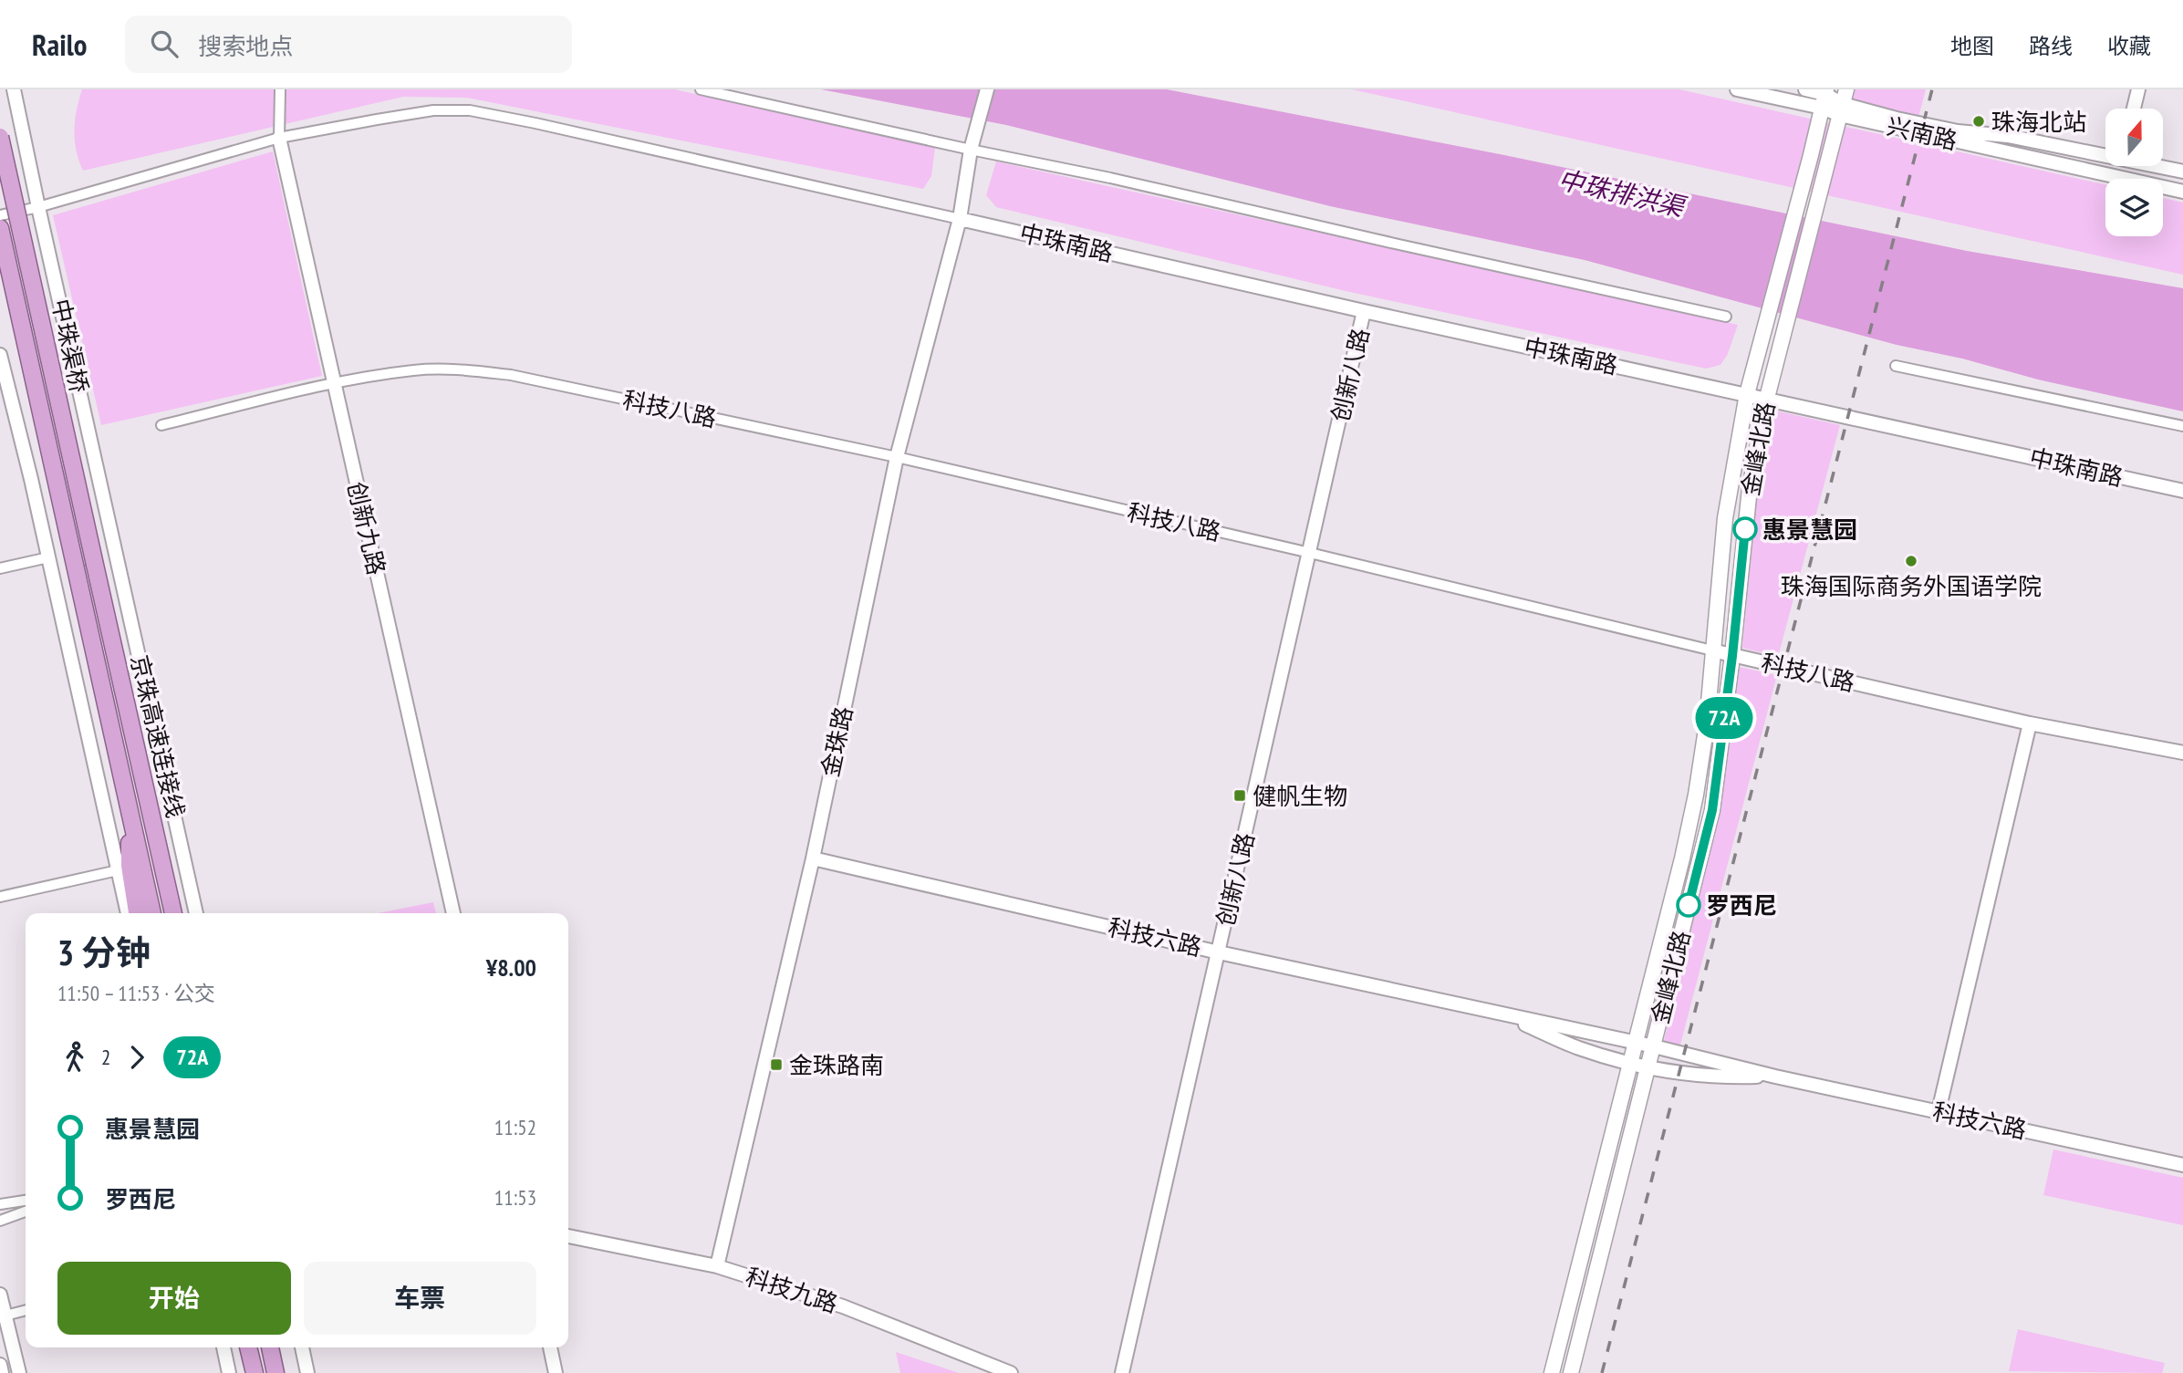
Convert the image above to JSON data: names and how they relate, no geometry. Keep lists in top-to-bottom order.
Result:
{
  "streets": {
    "highway": ["中珠渠桥", "京珠高速连接线"],
    "main road": ["金峰北路"],
    "street": [
      "兴南路",
      "中珠南路",
      "创新八路",
      "科技八路",
      "创新九路",
      "金珠路",
      "科技六路",
      "科技九路"
    ]
  },
  "crossings": [
    ["兴南路", "金峰北路"],
    ["中珠南路", "创新八路"],
    ["中珠南路", "金峰北路"],
    ["中珠南路", "金珠路"],
    ["中珠渠桥", "京珠高速连接线"],
    ["创新八路", "科技八路"],
    ["创新八路", "科技六路"],
    ["科技八路", "金峰北路"],
    ["科技八路", "创新九路"],
    ["科技八路", "金珠路"],
    ["金峰北路", "科技六路"],
    ["金珠路", "科技六路"],
    ["金珠路", "科技九路"]
  ],
  "water": ["中珠排洪渠"],
  "places": {
    "other": [
      "珠海北站",
      "惠景慧园",
      "珠海国际商务外国语学院",
      "罗西尼"
    ],
    "transit": ["健帆生物", "金珠路南"]
  },
  "lines": ["bus line 72A"],
  "north": "top",
  "page": {
    "header": "Railo",
    "search": "搜索地点",
    "nav": ["地图", "路线", "收藏"],
    "on_map": "72A",
    "heading": ["3 分钟", "11:50 – 11:53 · 公交", "¥8.00"],
    "legs": ["2", "72A"],
    "list": [
      {
        "name": "惠景慧园",
        "value": "11:52"
      },
      {
        "name": "罗西尼",
        "value": "11:53"
      }
    ],
    "buttons": ["开始", "车票"]
  }
}
